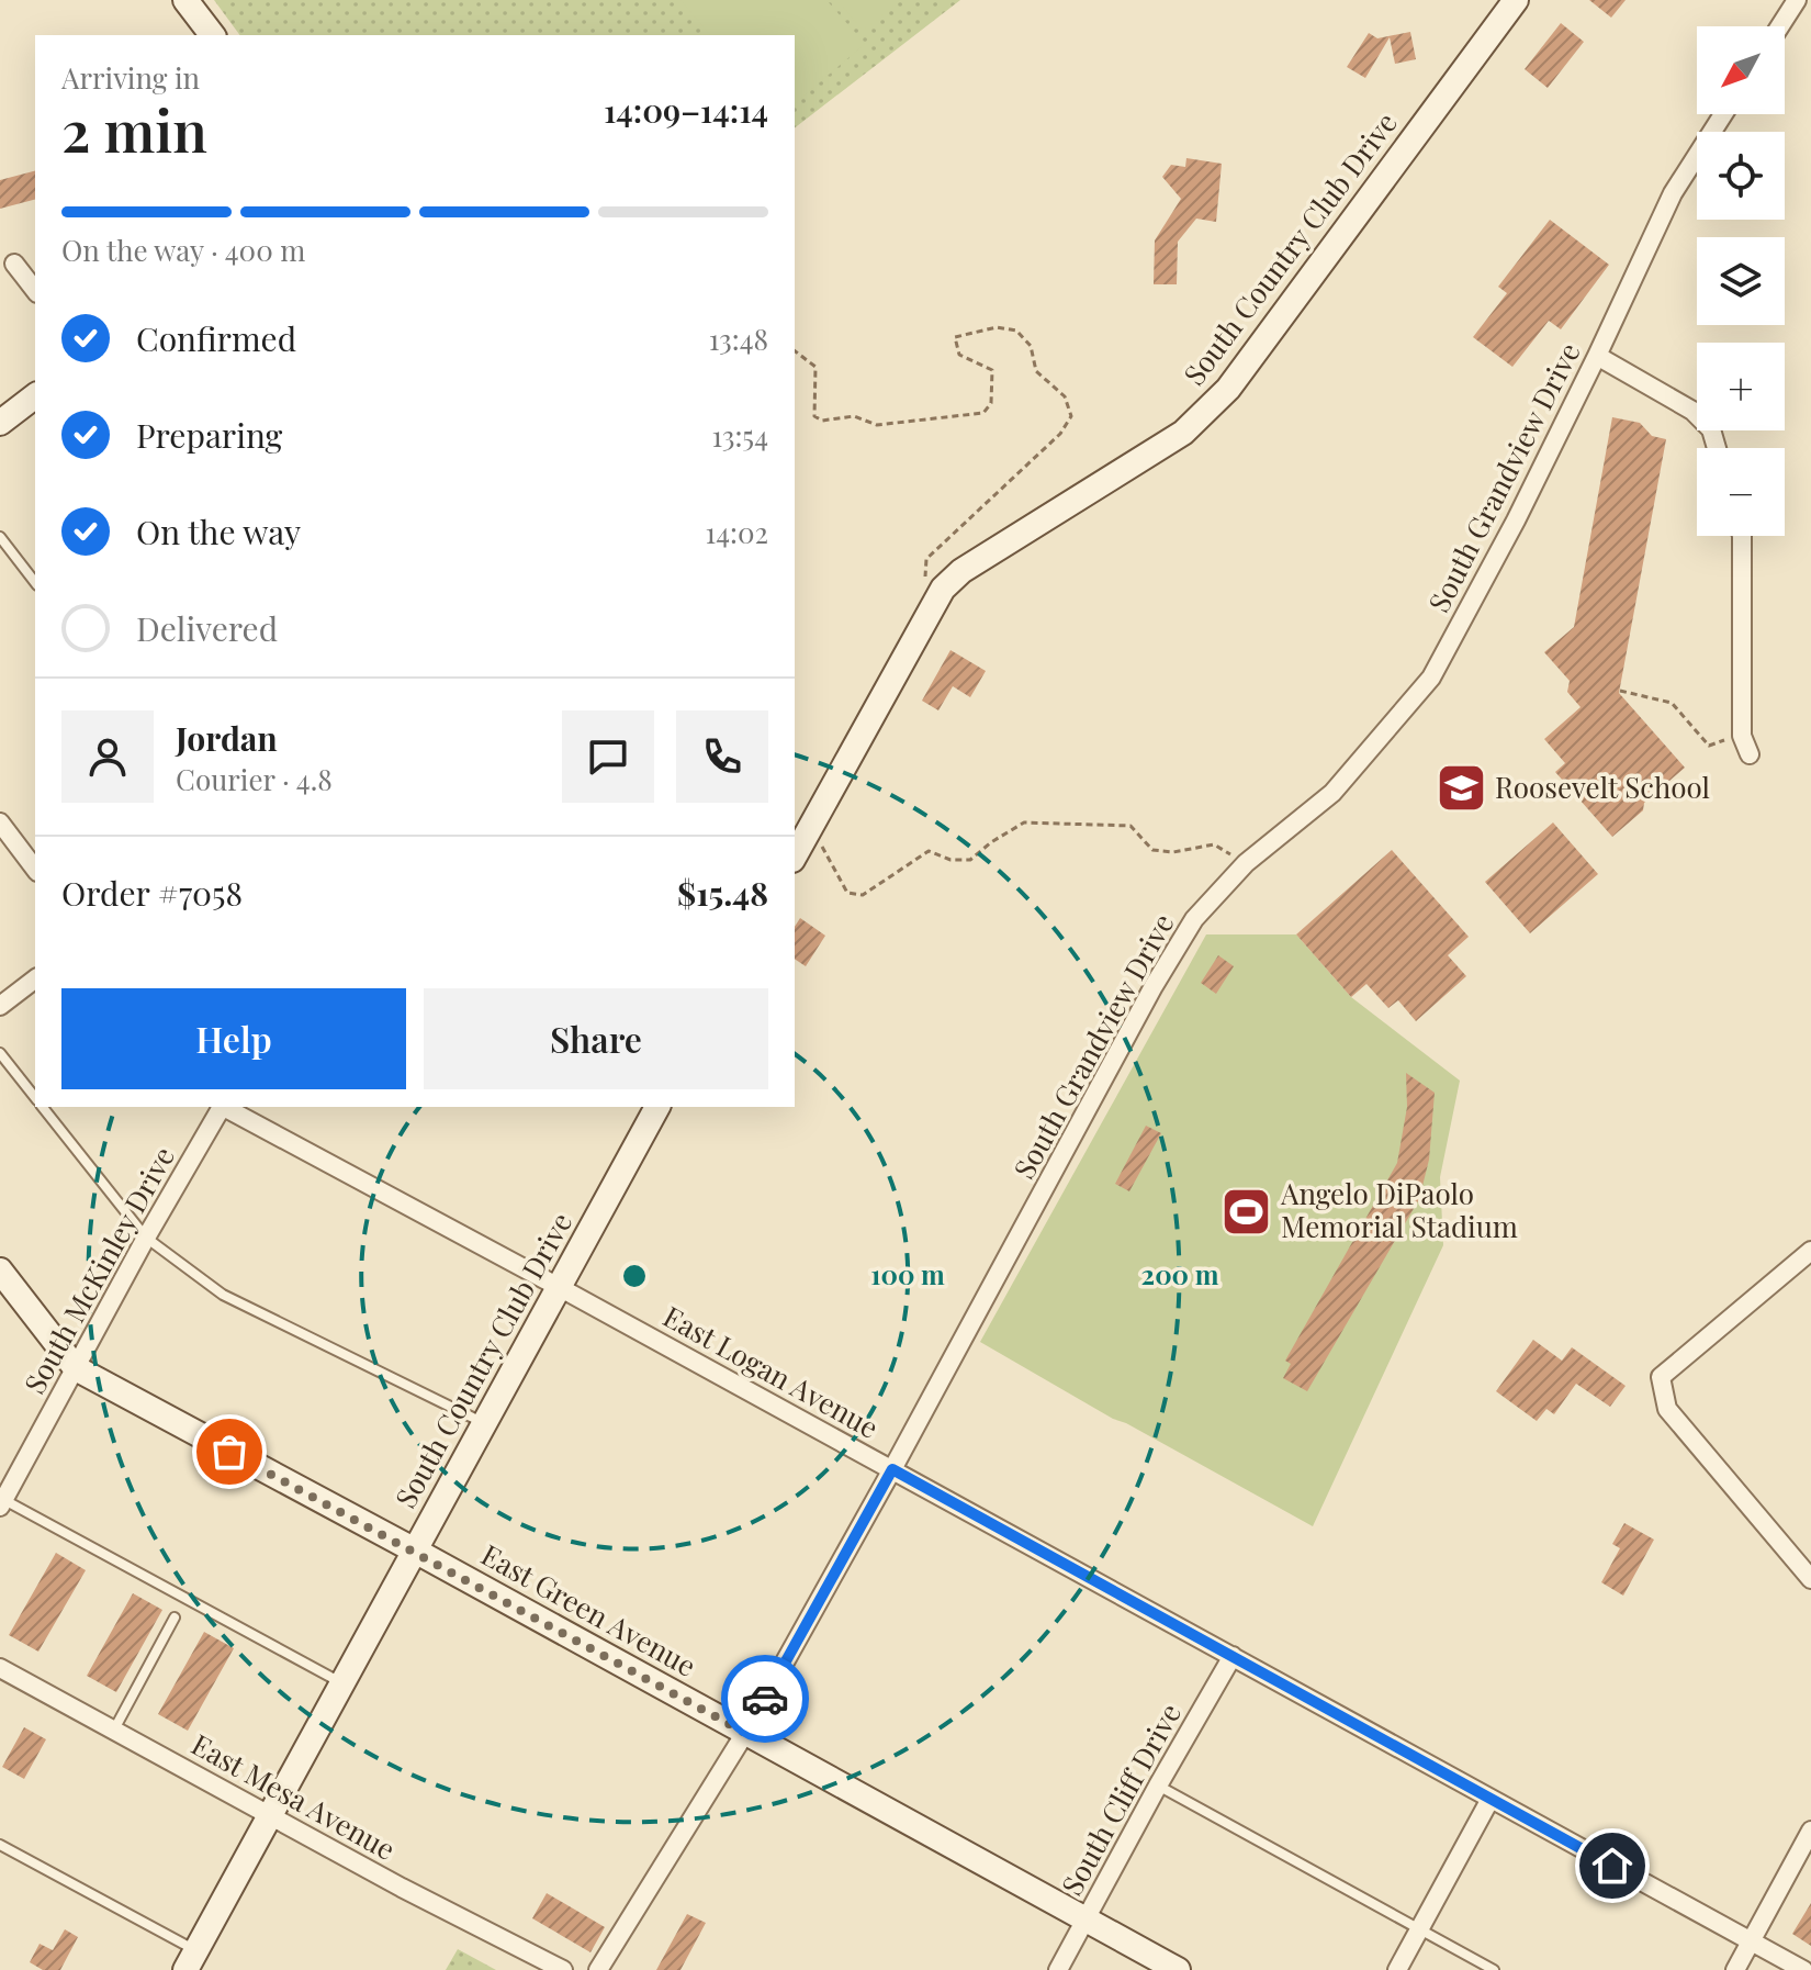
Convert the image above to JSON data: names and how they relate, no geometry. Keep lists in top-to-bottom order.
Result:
{
  "streets": {
    "main road": ["South Country Club Drive", "East Green Avenue"],
    "street": [
      "South Grandview Drive",
      "South McKinley Drive",
      "East Logan Avenue",
      "East Mesa Avenue",
      "South Cliff Drive"
    ]
  },
  "crossings": [
    ["South Country Club Drive", "East Logan Avenue"],
    ["South Country Club Drive", "East Green Avenue"],
    ["South Country Club Drive", "East Mesa Avenue"],
    ["South Grandview Drive", "East Logan Avenue"],
    ["South Grandview Drive", "East Green Avenue"],
    ["South McKinley Drive", "East Green Avenue"],
    ["East Logan Avenue", "South Cliff Drive"],
    ["East Green Avenue", "South Cliff Drive"]
  ],
  "places": {
    "school or university": ["Roosevelt School"],
    "sports": ["Angelo DiPaolo Memorial Stadium"]
  },
  "north": "bottom left",
  "page": {
    "map_buttons": ["+", "−"],
    "heading": ["2 min", "Arriving in", "14:09–14:14"],
    "panel": [
      "Jordan",
      "Courier · 4.8",
      "Order #7058",
      "$15.48"
    ],
    "bar": "On the way · 400 m",
    "list": [
      ["Confirmed", "13:48"],
      ["Preparing", "13:54"],
      ["On the way", "14:02"],
      "Delivered"
    ],
    "buttons": ["Help", "Share"]
  },
  "rings": ["100 m", "200 m"]
}
